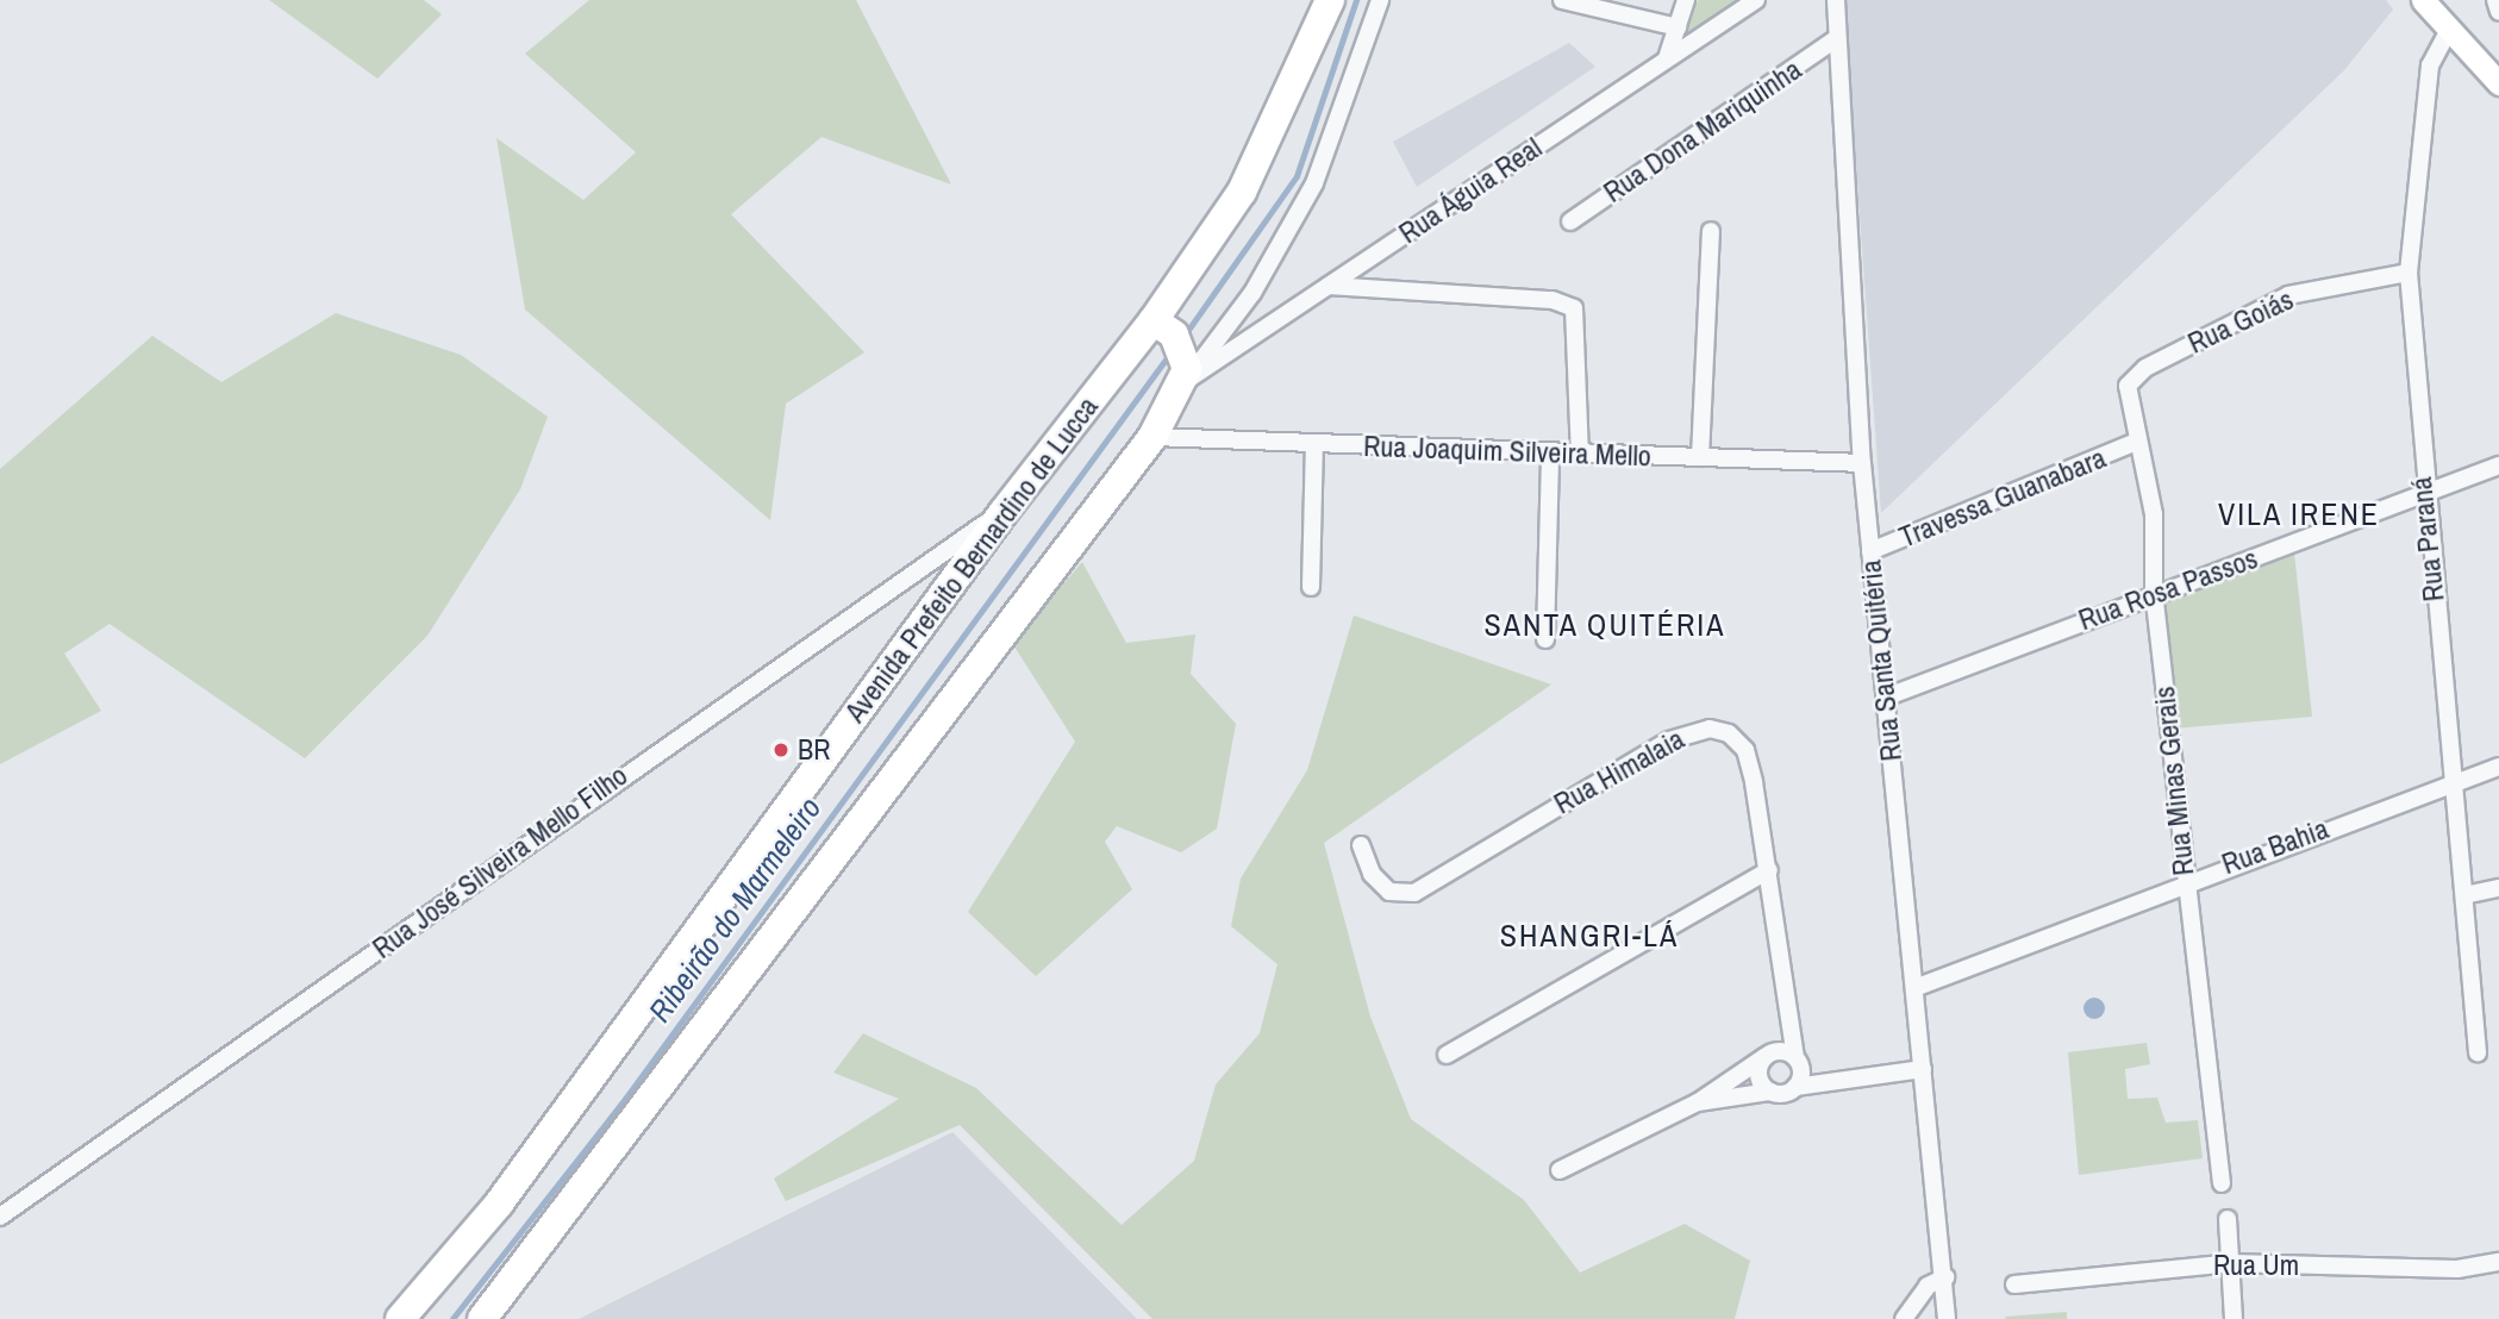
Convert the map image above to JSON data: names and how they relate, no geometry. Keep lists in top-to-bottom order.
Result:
{
  "streets": {
    "highway": ["Avenida Prefeito Bernardino de Lucca"],
    "street": [
      "Rua Dona Mariquinha",
      "Rua Águia Real",
      "Rua Goiás",
      "Rua Joaquim Silveira Mello",
      "Travessa Guanabara",
      "Rua Paraná",
      "Rua Rosa Passos",
      "Rua Santa Quitéria",
      "Rua Himalaia",
      "Rua Minas Gerais",
      "Rua Bahia",
      "Rua José Silveira Mello Filho",
      "Rua Um"
    ]
  },
  "crossings": [
    ["Rua Dona Mariquinha", "Rua Santa Quitéria"],
    ["Rua Goiás", "Rua Paraná"],
    ["Rua Goiás", "Rua Minas Gerais"],
    ["Rua Joaquim Silveira Mello", "Rua Santa Quitéria"],
    ["Travessa Guanabara", "Rua Santa Quitéria"],
    ["Travessa Guanabara", "Rua Minas Gerais"],
    ["Rua Paraná", "Rua Rosa Passos"],
    ["Rua Paraná", "Rua Bahia"],
    ["Avenida Prefeito Bernardino de Lucca", "Rua José Silveira Mello Filho"],
    ["Rua Rosa Passos", "Rua Santa Quitéria"],
    ["Rua Rosa Passos", "Rua Minas Gerais"],
    ["Rua Santa Quitéria", "Rua Bahia"],
    ["Rua Minas Gerais", "Rua Bahia"]
  ],
  "districts": ["VILA IRENE", "SANTA QUITÉRIA", "SHANGRI-LÁ"],
  "water": ["Ribeirão do Marmeleiro"],
  "places": ["BR"]
}
